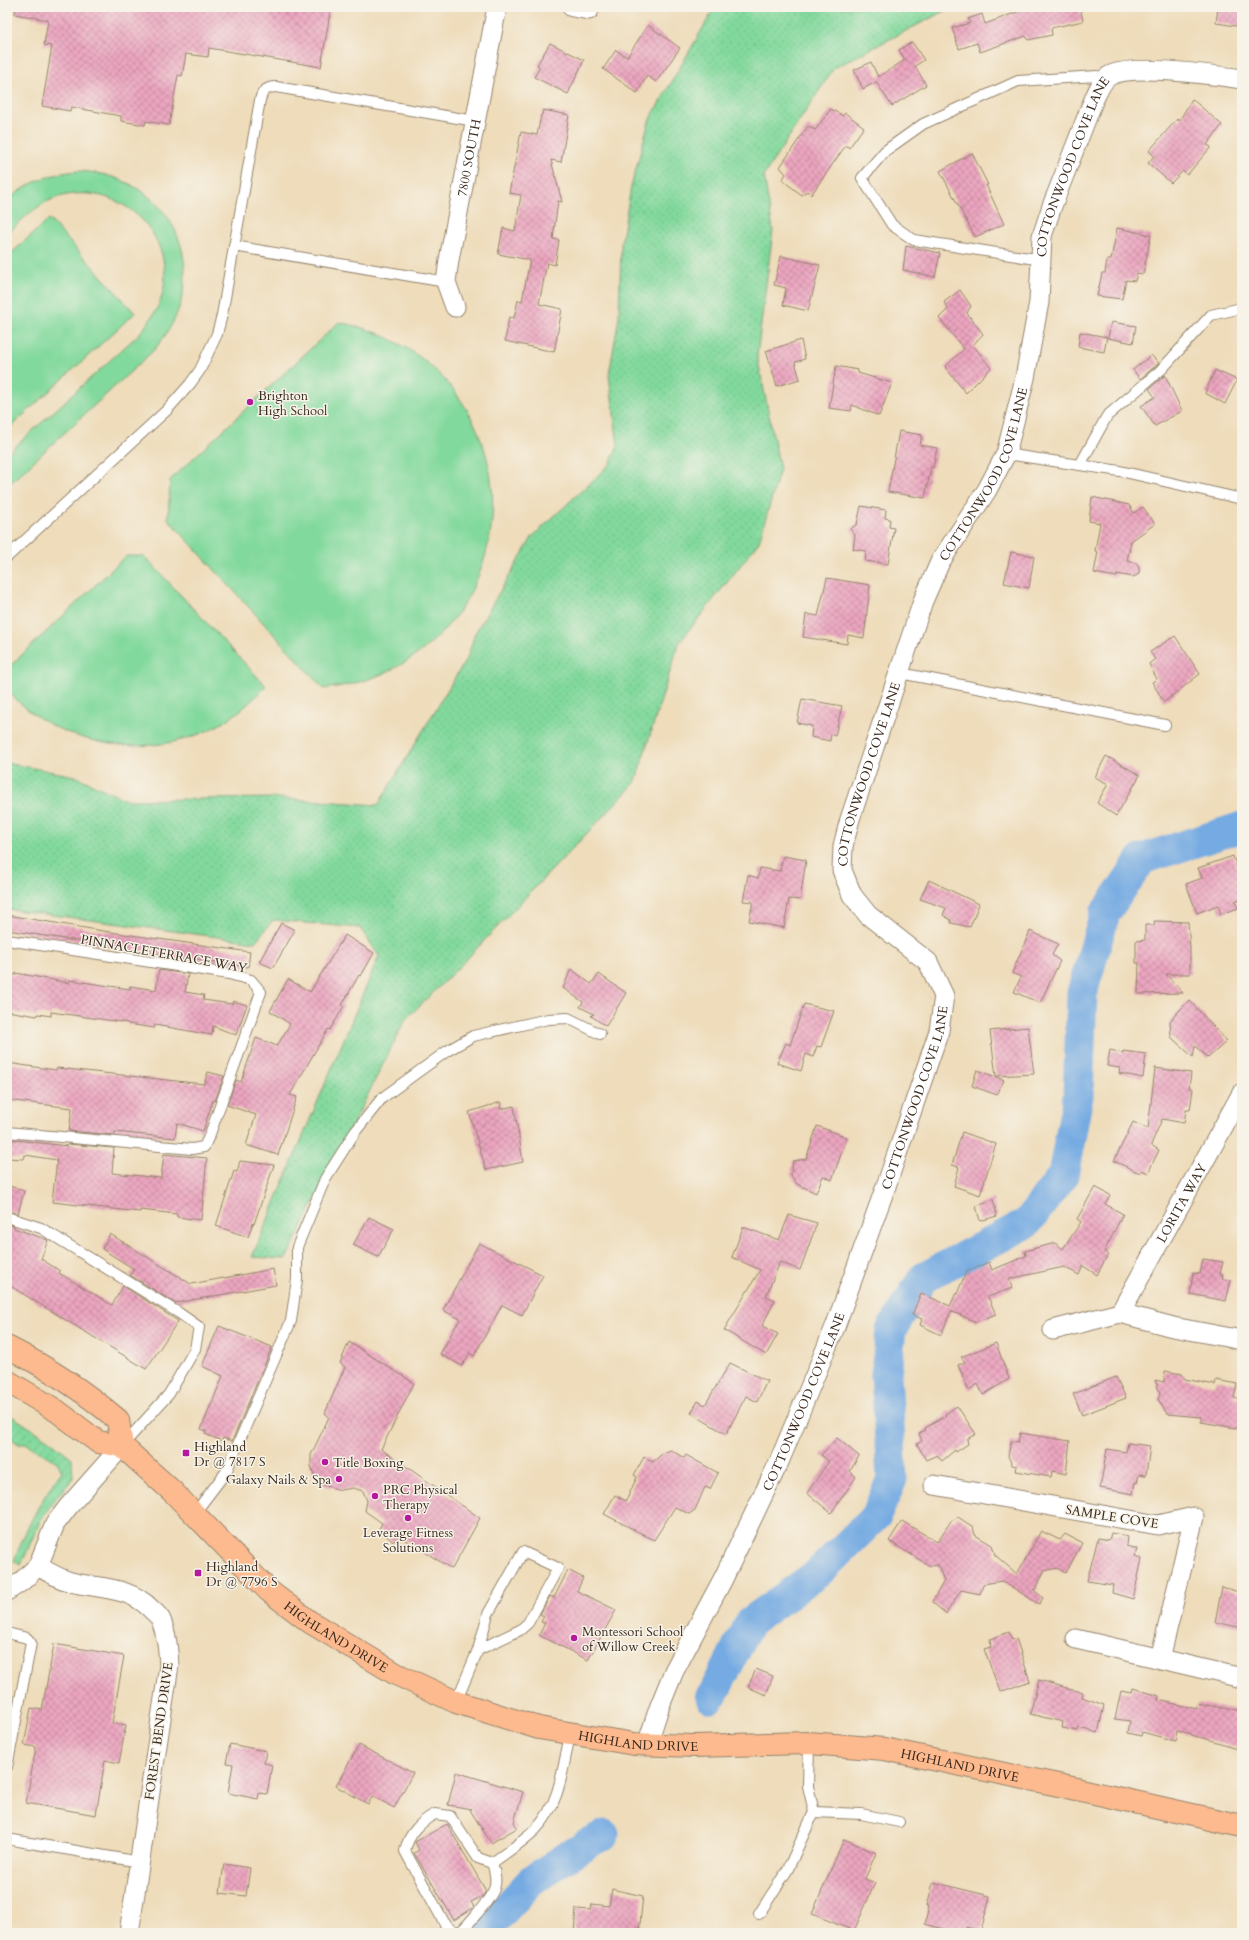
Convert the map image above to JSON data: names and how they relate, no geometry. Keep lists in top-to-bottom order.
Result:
{
  "streets": {
    "main road": ["HIGHLAND DRIVE"],
    "street": [
      "7800 SOUTH",
      "COTTONWOOD COVE LANE",
      "LORITA WAY",
      "SAMPLE COVE",
      "FOREST BEND DRIVE"
    ],
    "lane": ["PINNACLETERRACE WAY"]
  },
  "crossings": [
    ["COTTONWOOD COVE LANE", "HIGHLAND DRIVE"]
  ],
  "places": {
    "other": [
      "Brighton High School",
      "Title Boxing",
      "Galaxy Nails & Spa",
      "PRC Physical Therapy",
      "Leverage Fitness Solutions",
      "Montessori School of Willow Creek"
    ],
    "transit": ["Highland Dr @ 7817 S", "Highland Dr @ 7796 S"]
  }
}
